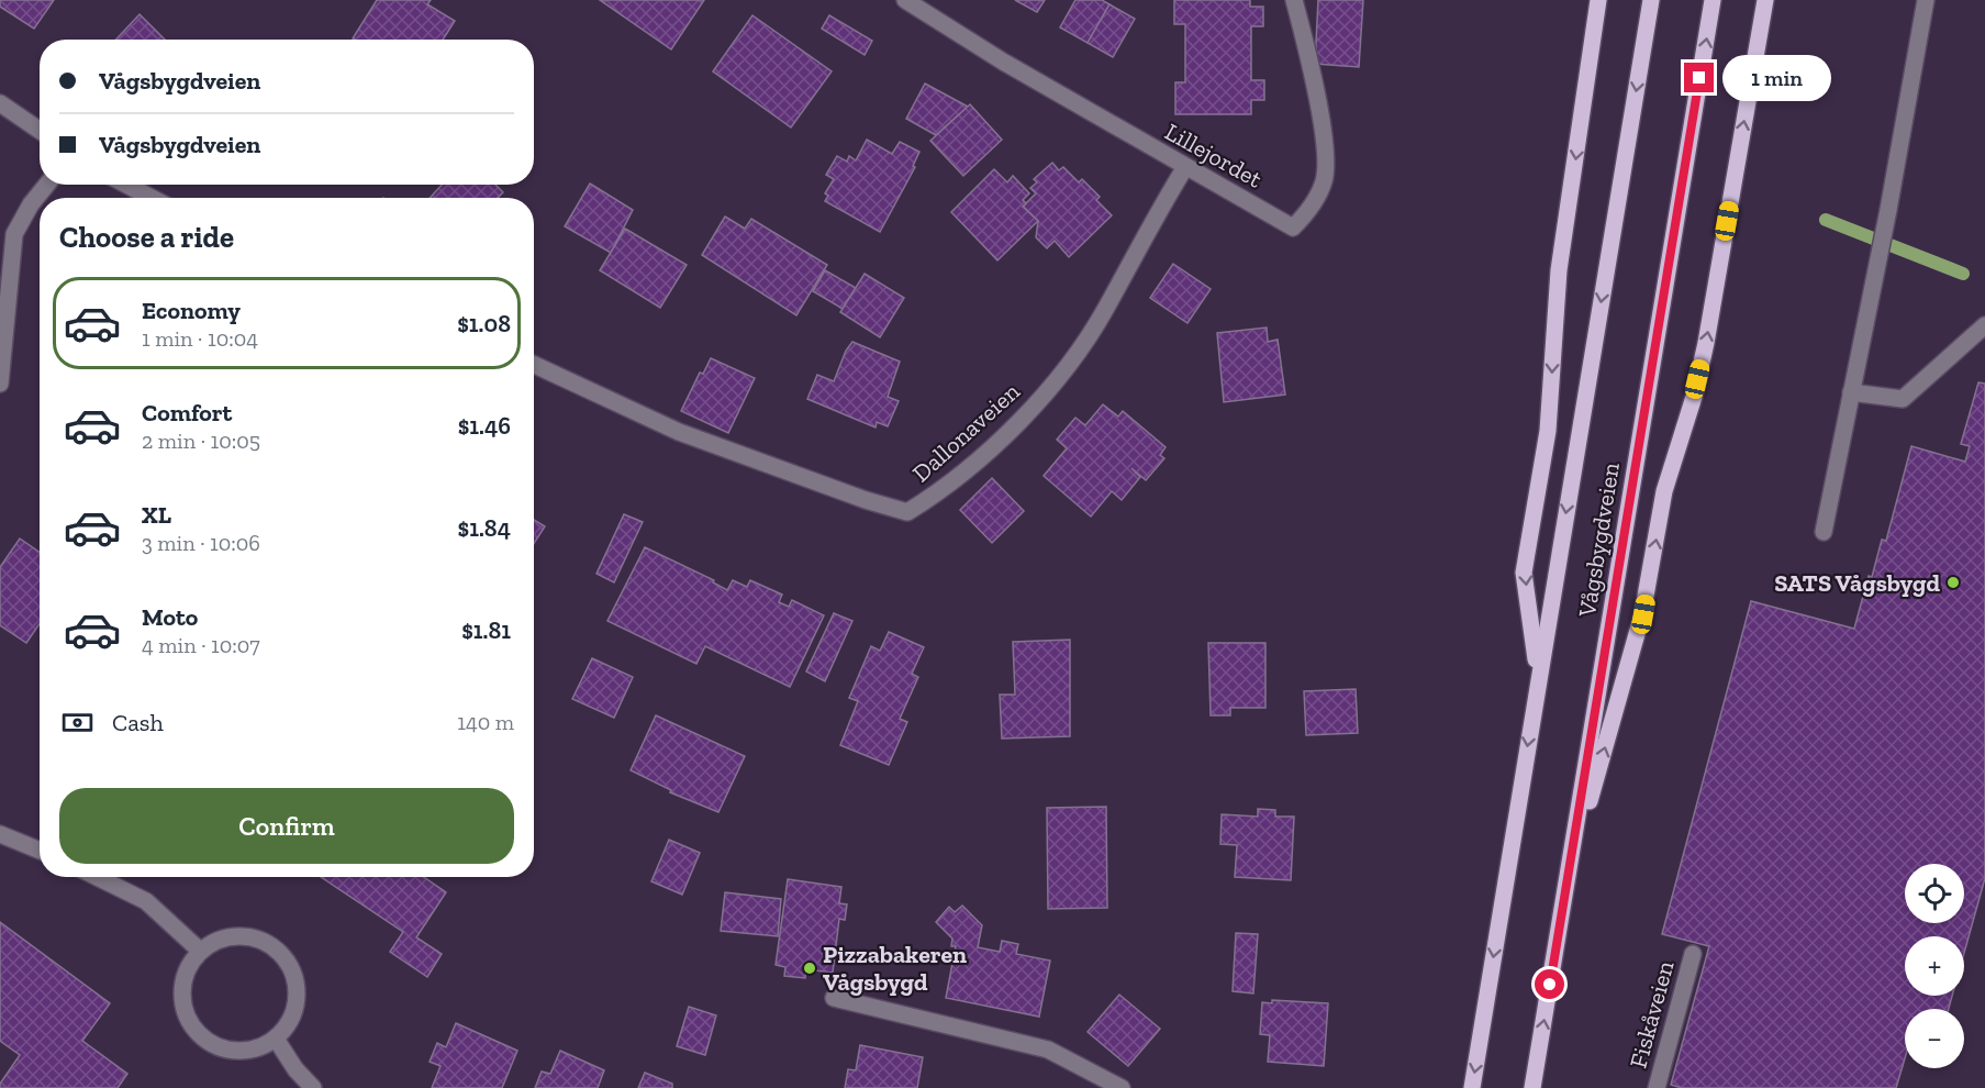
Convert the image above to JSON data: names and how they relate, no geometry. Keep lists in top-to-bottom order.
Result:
{
  "streets": {
    "main road": ["Vågsbygdveien"],
    "street": ["Lillejordet", "Dallonaveien", "Fiskåveien"]
  },
  "crossings": [
    ["Lillejordet", "Dallonaveien"]
  ],
  "places": ["SATS Vågsbygd", "Pizzabakeren Vågsbygd"],
  "page": {
    "banner": ["Vågsbygdveien", "Vågsbygdveien"],
    "bubble": "1 min",
    "heading": "Choose a ride",
    "list": [
      {
        "name": "Economy",
        "note": "1 min · 10:04",
        "value": "$1.08"
      },
      {
        "name": "Comfort",
        "note": "2 min · 10:05",
        "value": "$1.46"
      },
      {
        "name": "XL",
        "note": "3 min · 10:06",
        "value": "$1.84"
      },
      {
        "name": "Moto",
        "note": "4 min · 10:07",
        "value": "$1.81"
      }
    ],
    "pay": ["Cash", "140 m"],
    "buttons": "Confirm",
    "map_buttons": ["+", "−"]
  }
}
